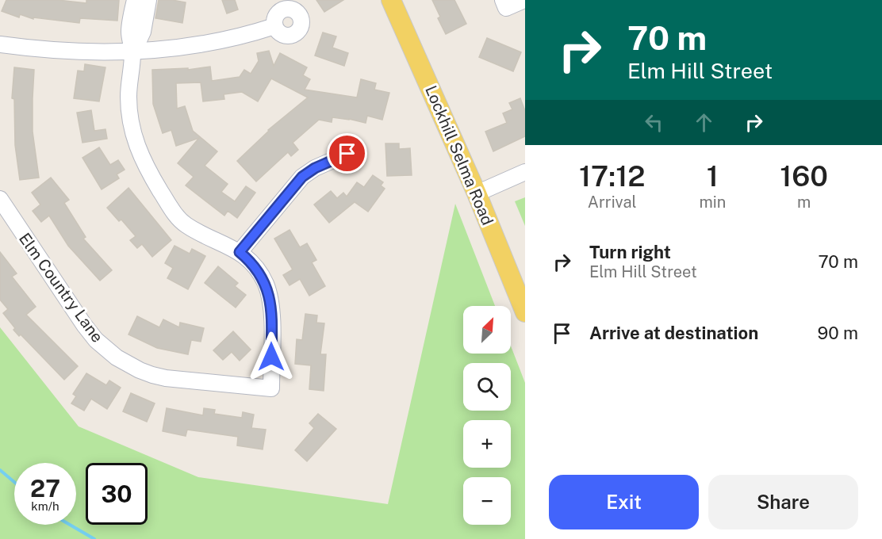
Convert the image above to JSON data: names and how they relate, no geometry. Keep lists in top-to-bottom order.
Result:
{
  "streets": {
    "main road": ["Lockhill Selma Road"],
    "street": ["Elm Country Lane"]
  },
  "north": "top right",
  "page": {
    "turn": ["70 m", "Elm Hill Street"],
    "eta": [
      "17:12",
      "Arrival",
      "1",
      "min",
      "160",
      "m"
    ],
    "list": [
      {
        "name": "Turn right",
        "note": "Elm Hill Street",
        "value": "70 m"
      },
      {
        "name": "Arrive at destination",
        "value": "90 m"
      }
    ],
    "map_buttons": ["+", "−"],
    "speed": "27 km/h",
    "limit": "30",
    "buttons": ["Exit", "Share"]
  }
}
